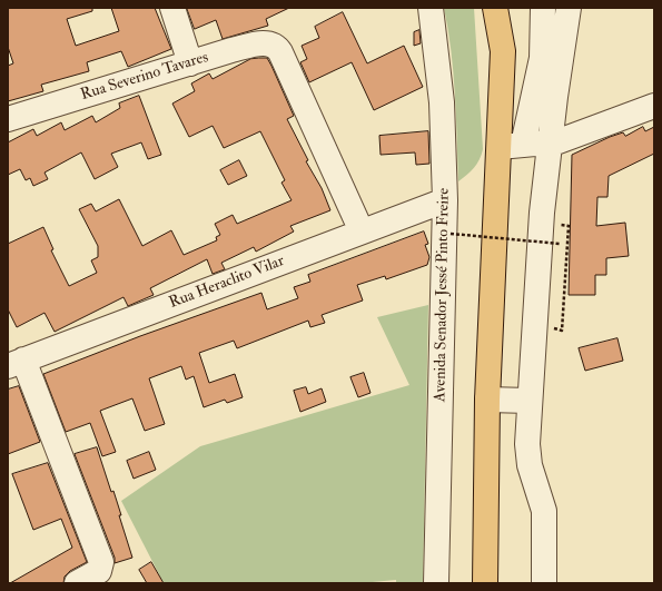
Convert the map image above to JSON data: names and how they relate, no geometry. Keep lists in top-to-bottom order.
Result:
{
  "streets": {
    "street": ["Rua Severino Tavares", "Rua Heraclito Vilar", "Avenida Senador Jessé Pinto Freire"]
  },
  "crossings": [
    ["Rua Severino Tavares", "Rua Heraclito Vilar"],
    ["Rua Heraclito Vilar", "Avenida Senador Jessé Pinto Freire"]
  ]
}
